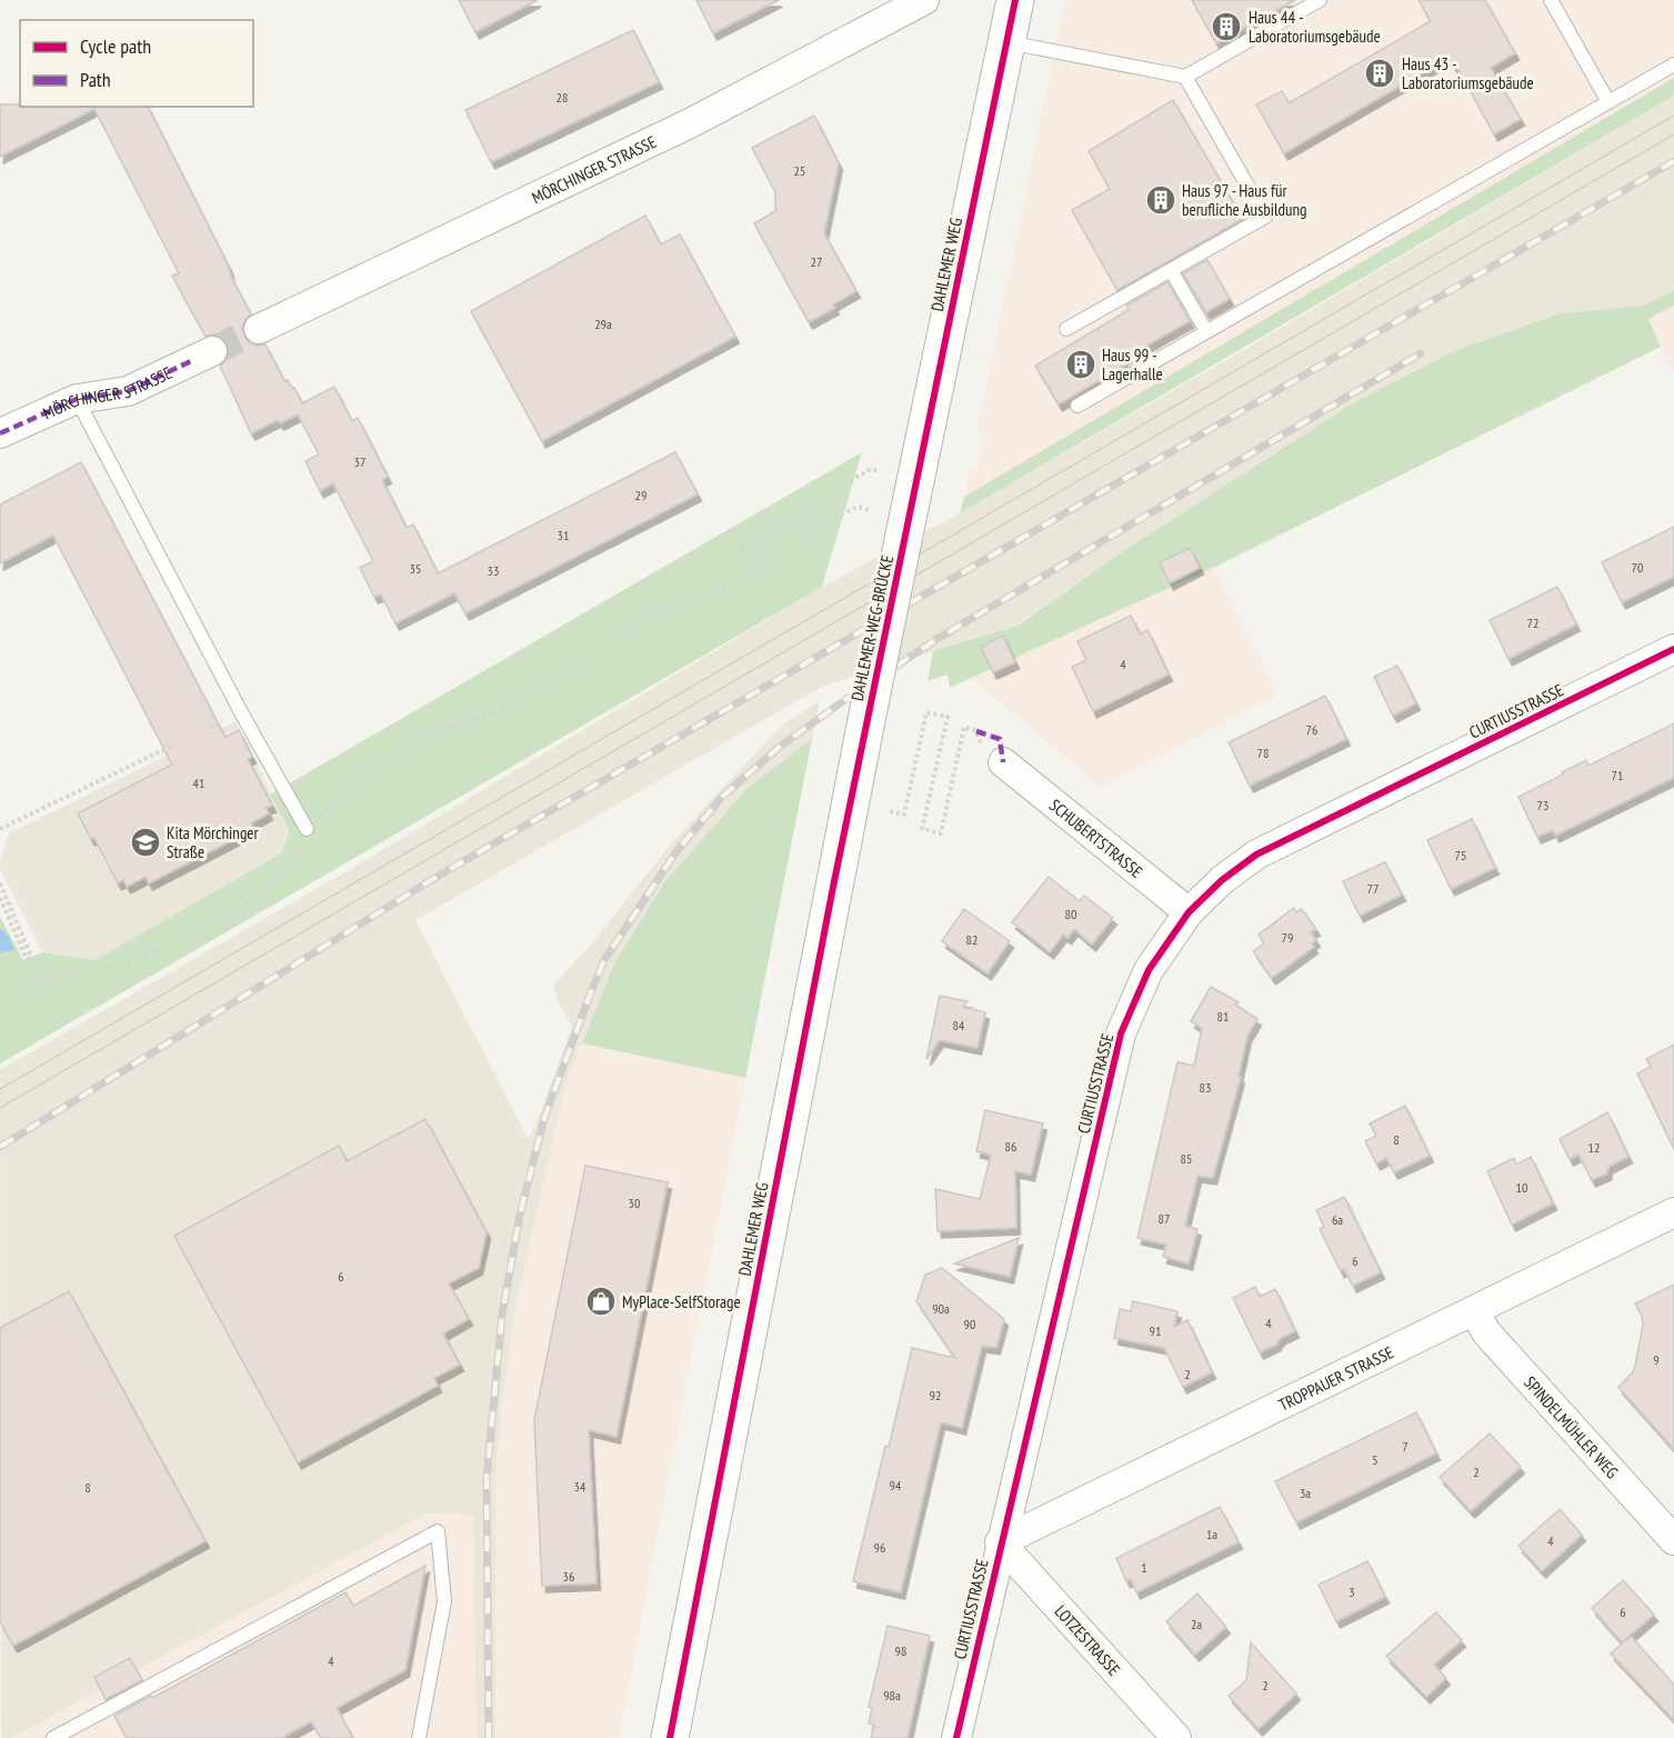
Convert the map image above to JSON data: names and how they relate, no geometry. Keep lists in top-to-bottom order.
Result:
{
  "streets": {
    "main road": ["DAHLEMER WEG", "DAHLEMER-WEG-BRÜCKE"],
    "street": [
      "MÖRCHINGER STRASSE",
      "CURTIUSSTRASSE",
      "SCHUBERTSTRASSE",
      "TROPPAUER STRASSE",
      "SPINDELMÜHLER WEG",
      "LOTZESTRASSE"
    ]
  },
  "crossings": [
    ["DAHLEMER WEG", "DAHLEMER-WEG-BRÜCKE"],
    ["CURTIUSSTRASSE", "SCHUBERTSTRASSE"],
    ["CURTIUSSTRASSE", "TROPPAUER STRASSE"],
    ["CURTIUSSTRASSE", "LOTZESTRASSE"],
    ["TROPPAUER STRASSE", "SPINDELMÜHLER WEG"],
    ["TROPPAUER STRASSE", "LOTZESTRASSE"]
  ],
  "places": {
    "building": [
      "Haus 44 - Laboratoriumsgebäude",
      "Haus 43 - Laboratoriumsgebäude",
      "Haus 97 - Haus für berufliche Ausbildung",
      "Haus 99 - Lagerhalle"
    ],
    "school or university": ["Kita Mörchinger Straße"],
    "shop": ["MyPlace-SelfStorage"]
  },
  "house_numbers": [
    "28",
    "25",
    "27",
    "29a",
    "37",
    "29",
    "31",
    "70",
    "35",
    "33",
    "72",
    "4",
    "76",
    "78",
    "71",
    "41",
    "73",
    "75",
    "77",
    "80",
    "79",
    "82",
    "81",
    "84",
    "83",
    "8",
    "86",
    "12",
    "85",
    "10",
    "30",
    "87",
    "6a",
    "6",
    "6",
    "90a",
    "4",
    "90",
    "91",
    "9",
    "2",
    "92",
    "7",
    "5",
    "2",
    "94",
    "34",
    "8",
    "3a",
    "1a",
    "4",
    "96",
    "1",
    "36",
    "3",
    "6",
    "2a",
    "98",
    "4",
    "2",
    "98a"
  ],
  "legend": ["Cycle path", "Path"]
}
